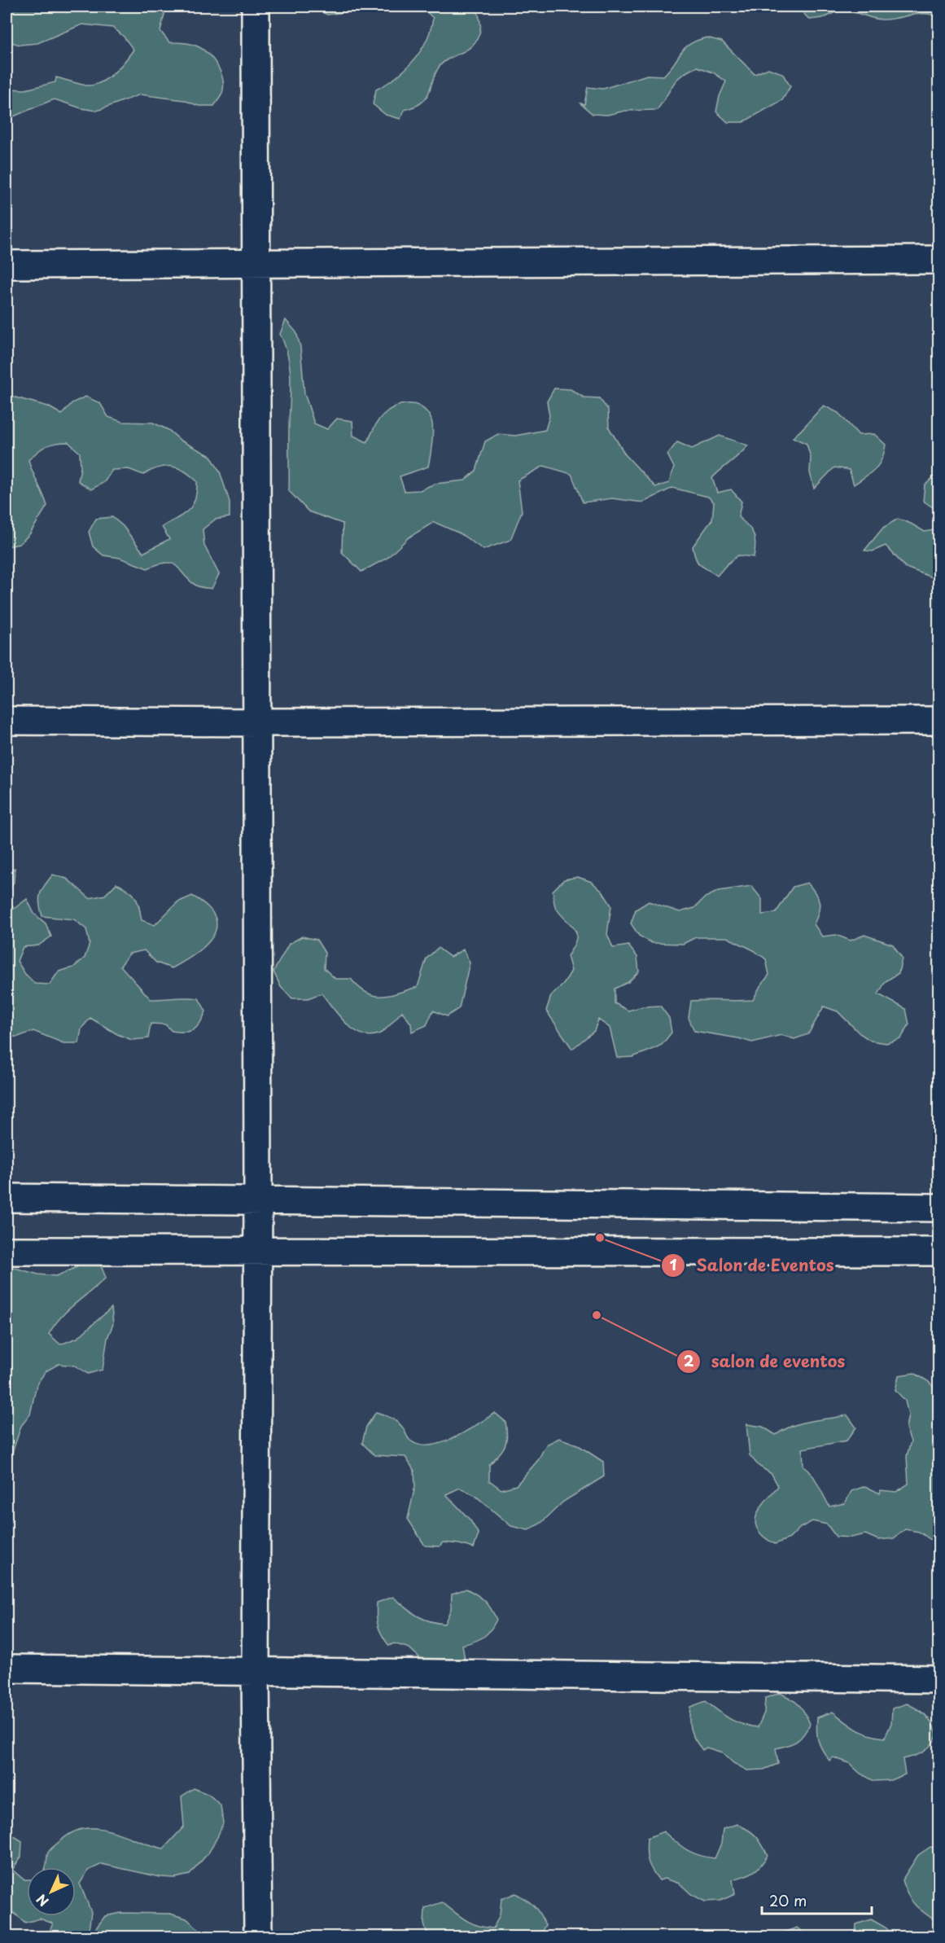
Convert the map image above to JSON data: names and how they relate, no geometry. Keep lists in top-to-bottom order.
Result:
{
  "places": ["Salon de Eventos", "salon de eventos"],
  "scale_bar": "20 m",
  "north": "bottom left"
}
